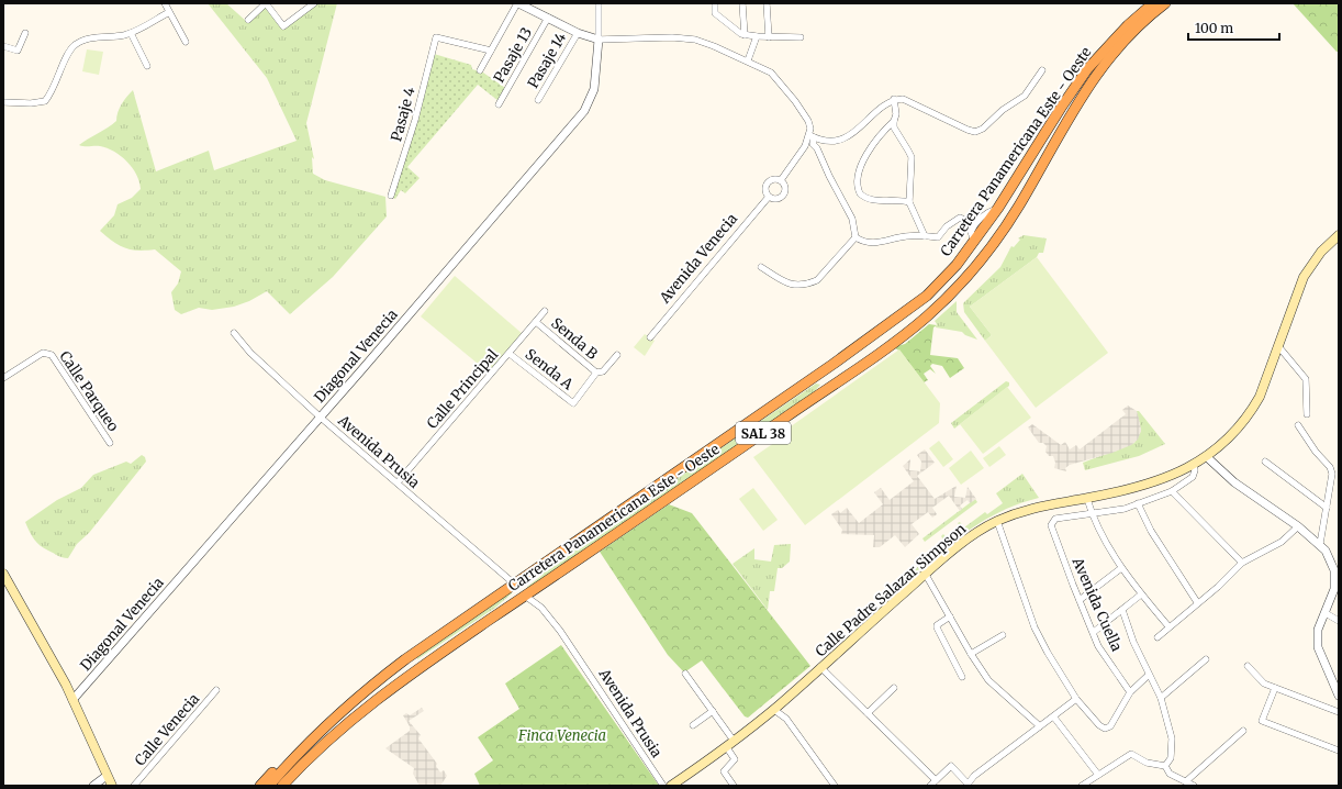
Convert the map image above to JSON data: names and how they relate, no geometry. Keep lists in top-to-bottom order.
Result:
{
  "streets": {
    "highway": ["Carretera Panamericana Este - Oeste", "SAL 38"],
    "main road": ["Calle Padre Salazar Simpson"],
    "street": [
      "Pasaje 13",
      "Pasaje 14",
      "Pasaje 4",
      "Avenida Venecia",
      "Senda B",
      "Diagonal Venecia",
      "Senda A",
      "Calle Principal",
      "Calle Parqueo",
      "Avenida Prusia",
      "Avenida Cuella",
      "Calle Venecia"
    ]
  },
  "crossings": [
    ["Carretera Panamericana Este - Oeste", "Avenida Prusia"],
    ["Senda B", "Senda A"],
    ["Senda B", "Calle Principal"],
    ["Diagonal Venecia", "Avenida Prusia"],
    ["Senda A", "Calle Principal"],
    ["Calle Principal", "Avenida Prusia"]
  ],
  "parks": ["Finca Venecia"],
  "scale_bar": "100 m"
}
